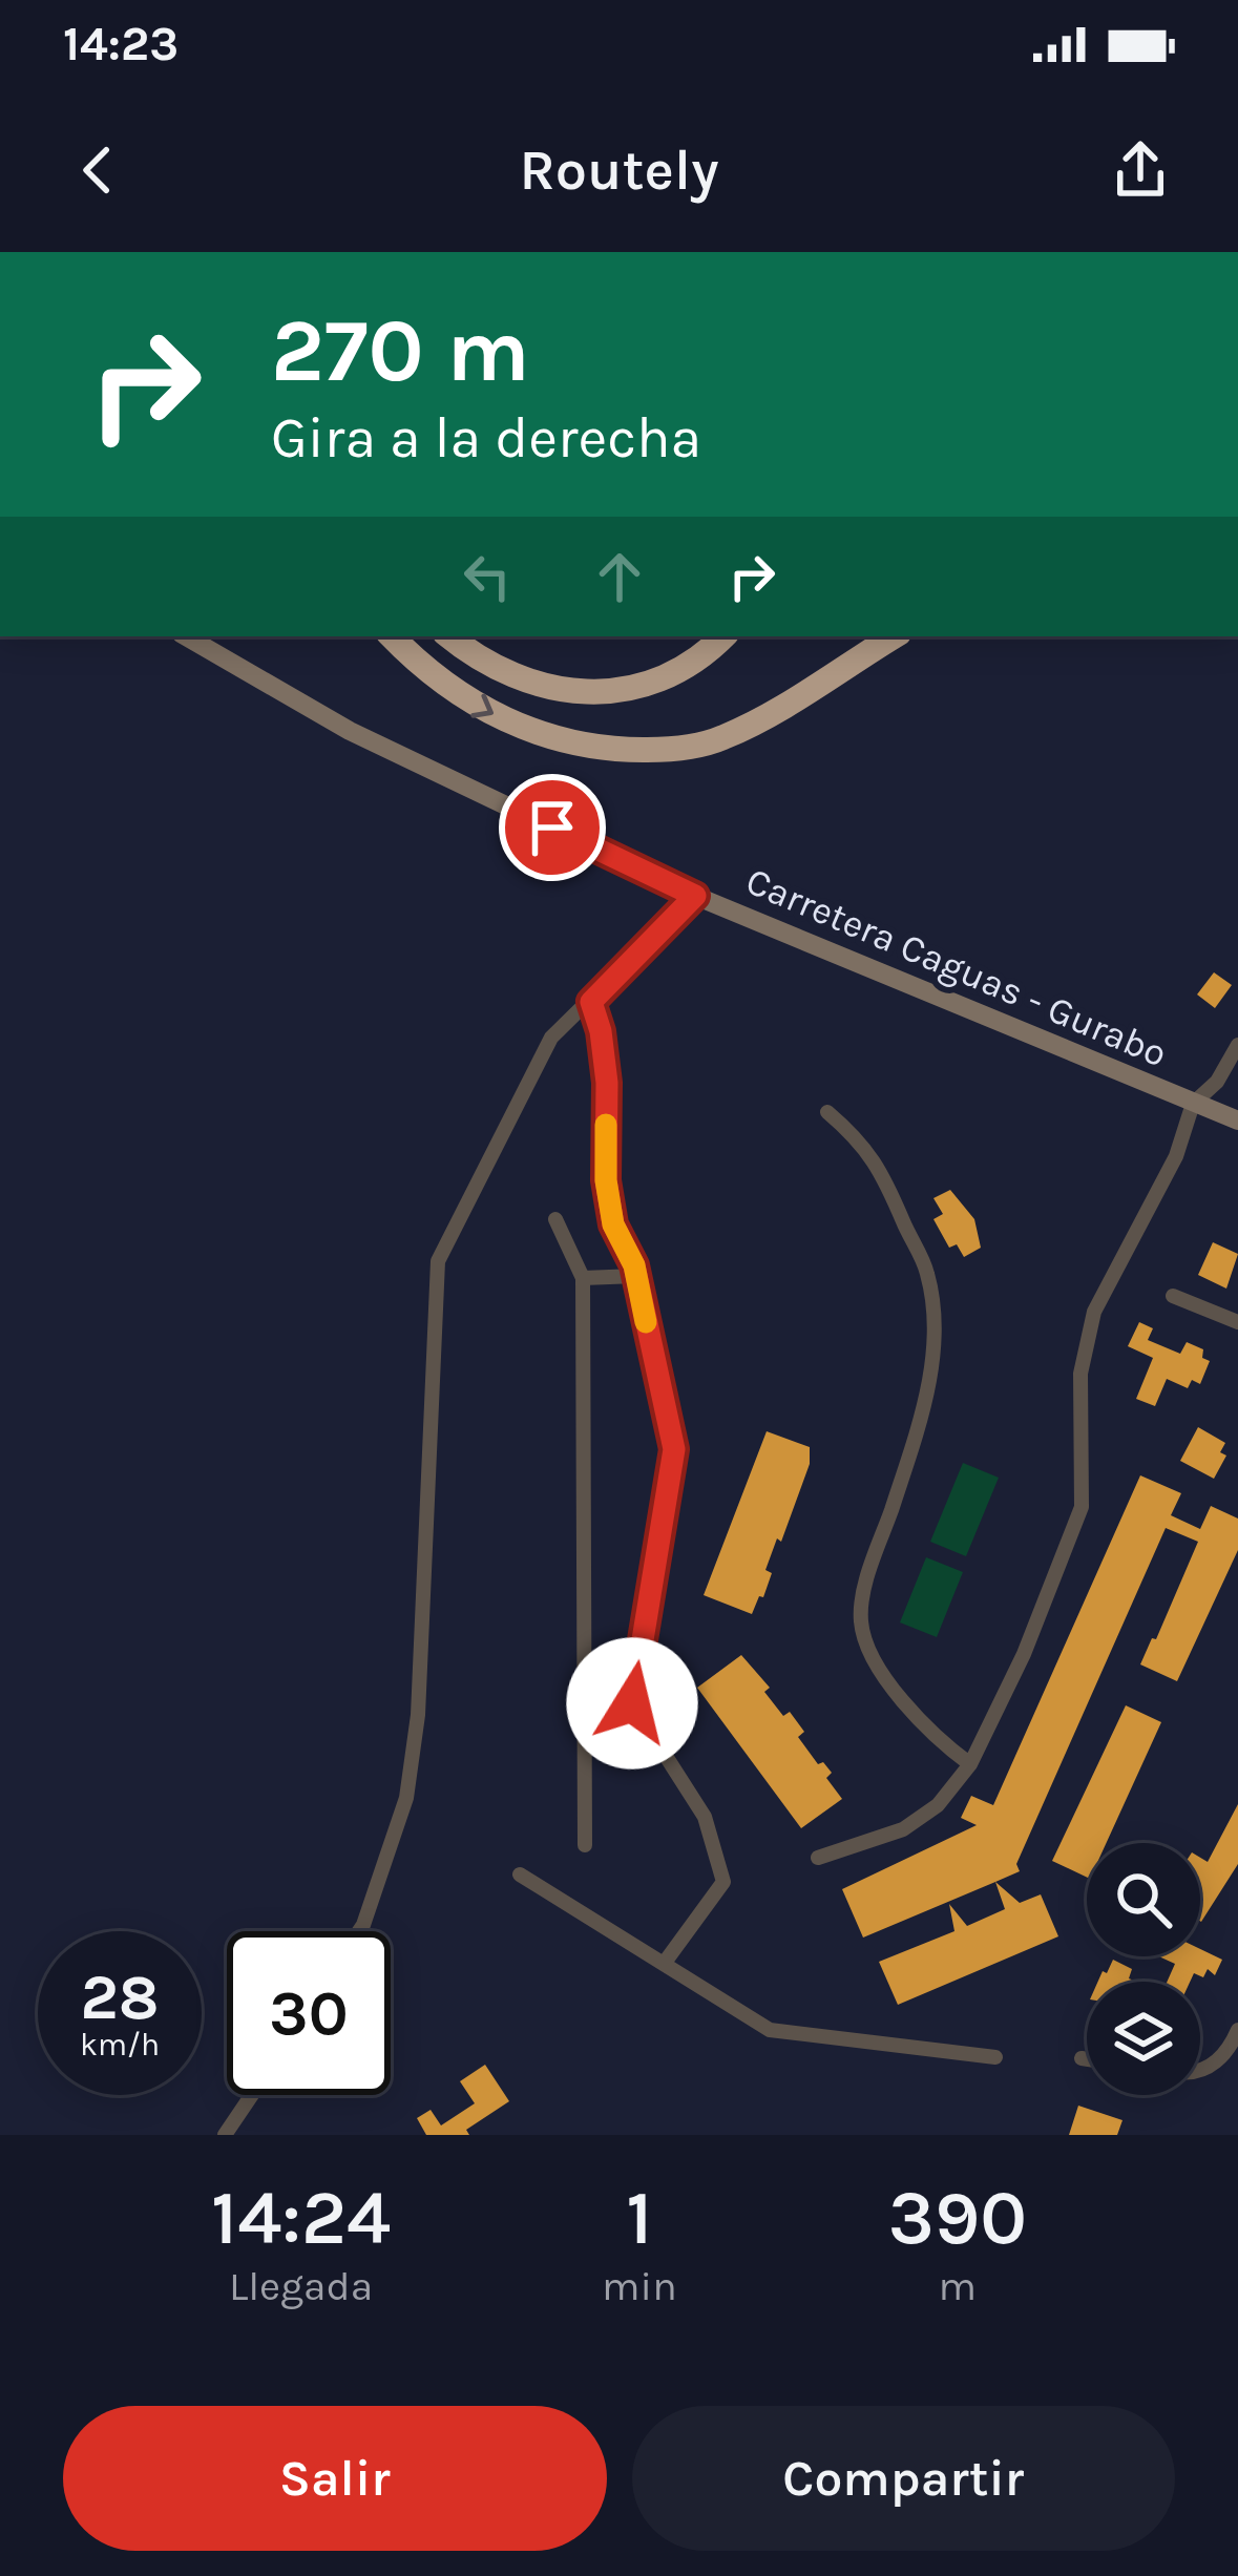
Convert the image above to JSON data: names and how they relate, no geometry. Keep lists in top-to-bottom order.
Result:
{
  "streets": {
    "main road": ["Carretera Caguas - Gurabo"]
  },
  "page": {
    "status": "14:23",
    "header": "Routely",
    "turn": ["270 m", "Gira a la derecha"],
    "speed": "28 km/h",
    "limit": "30",
    "eta": [
      "14:24",
      "Llegada",
      "1",
      "min",
      "390",
      "m"
    ],
    "buttons": ["Salir", "Compartir"]
  }
}
